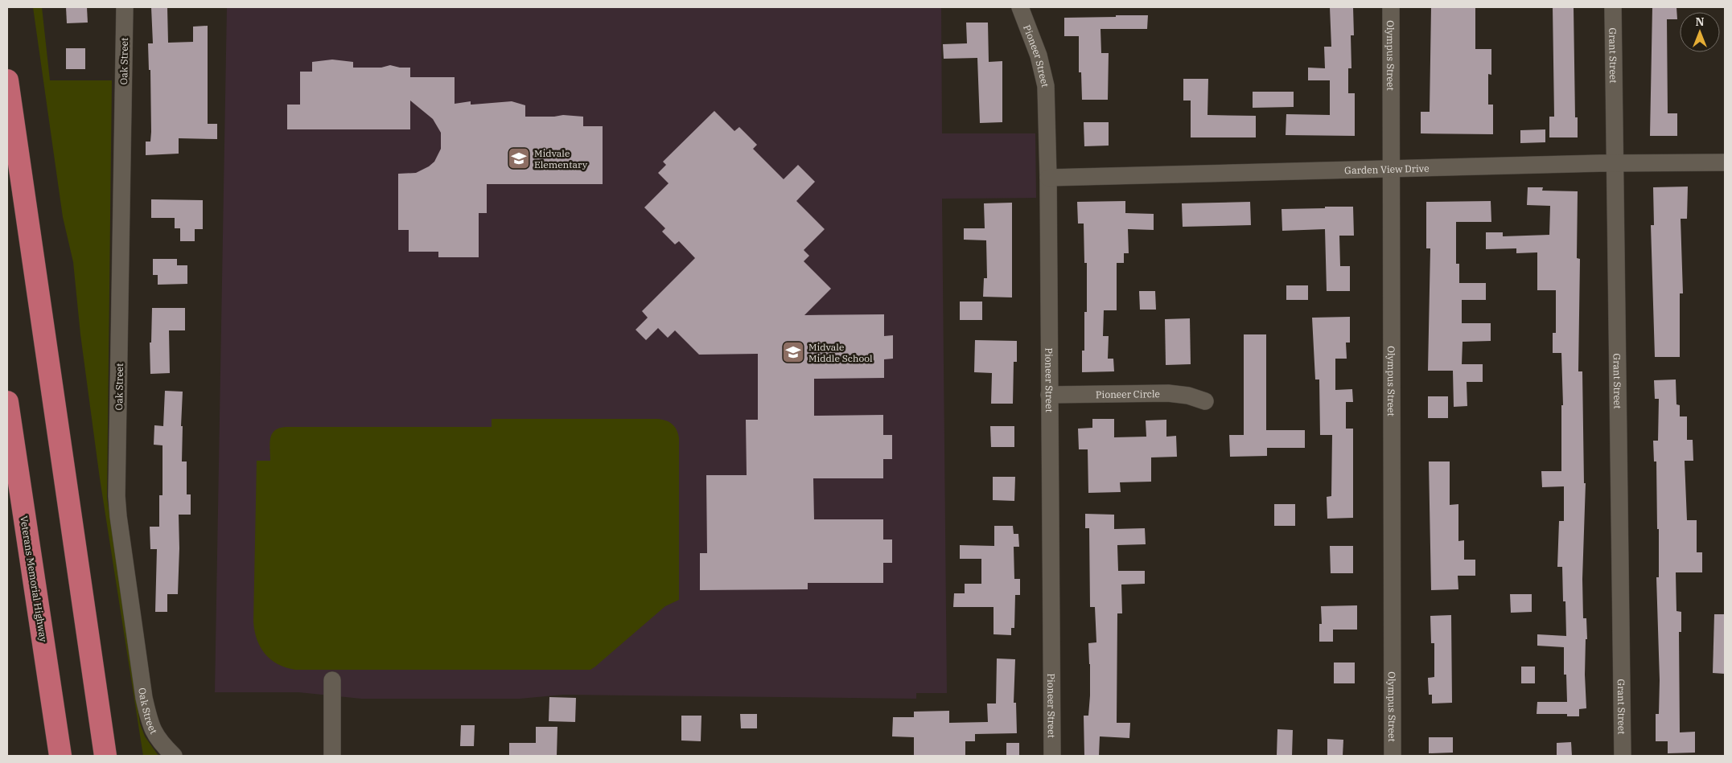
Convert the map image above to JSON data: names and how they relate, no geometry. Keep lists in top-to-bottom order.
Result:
{
  "streets": {
    "highway": ["Veterans Memorial Highway"],
    "street": [
      "Pioneer Street",
      "Olympus Street",
      "Grant Street",
      "Oak Street",
      "Garden View Drive",
      "Pioneer Circle"
    ]
  },
  "crossings": [
    ["Pioneer Street", "Garden View Drive"],
    ["Pioneer Street", "Pioneer Circle"],
    ["Olympus Street", "Garden View Drive"],
    ["Grant Street", "Garden View Drive"]
  ],
  "places": {
    "school or university": ["Midvale Elementary", "Midvale Middle School"]
  },
  "north": "top"
}
